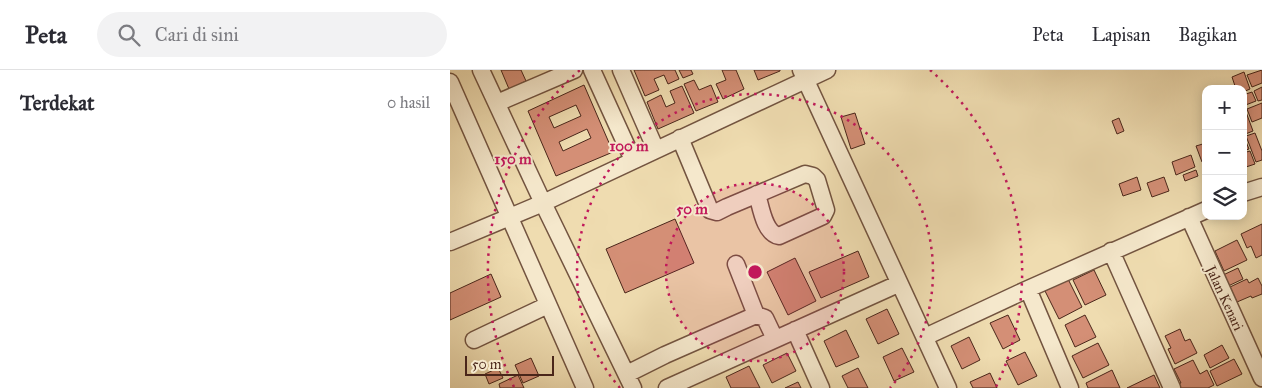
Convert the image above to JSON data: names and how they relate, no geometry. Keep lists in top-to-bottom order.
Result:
{
  "streets": {
    "street": ["Jalan Kenari"]
  },
  "scale_bar": "50 m",
  "page": {
    "header": "Peta",
    "search": "Cari di sini",
    "nav": ["Peta", "Lapisan", "Bagikan"],
    "heading": ["Terdekat", "0 hasil"],
    "map_buttons": ["+", "−"],
    "scale": "50 m"
  },
  "rings": ["100 m", "150 m", "50 m"]
}
